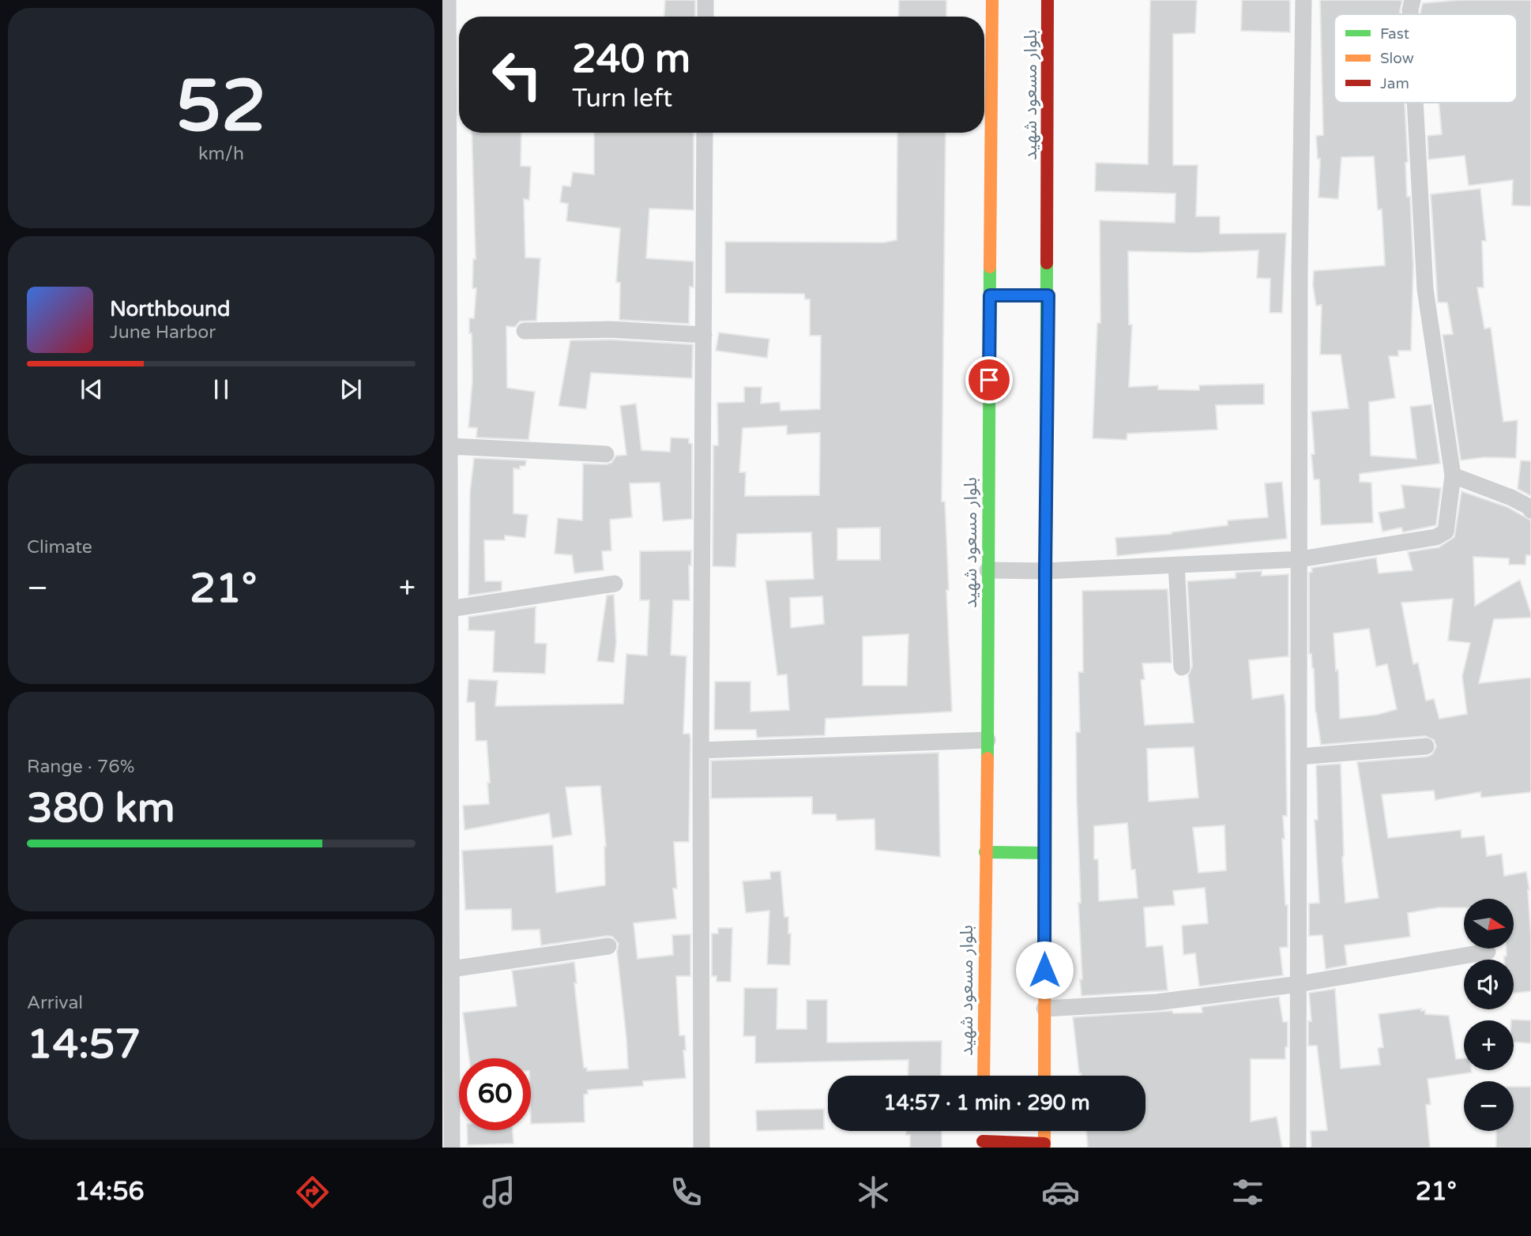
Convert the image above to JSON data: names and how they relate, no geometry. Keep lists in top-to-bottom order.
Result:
{
  "streets": {
    "main road": ["بلوار مسعود شهید"]
  },
  "legend": ["Fast", "Slow", "Jam"],
  "north": "right",
  "page": {
    "tile": [
      ["52", "km/h"],
      "Climate",
      ["Range · 76%", "380 km"],
      ["Arrival", "14:57"]
    ],
    "turn": ["240 m", "Turn left"],
    "song": ["Northbound", "June Harbor"],
    "heat": ["−", "21°", "+"],
    "map_buttons": ["+", "−"],
    "limit": "60",
    "trip": "14:57 · 1 min · 290 m",
    "tabs": ["14:56", "21°"]
  }
}
